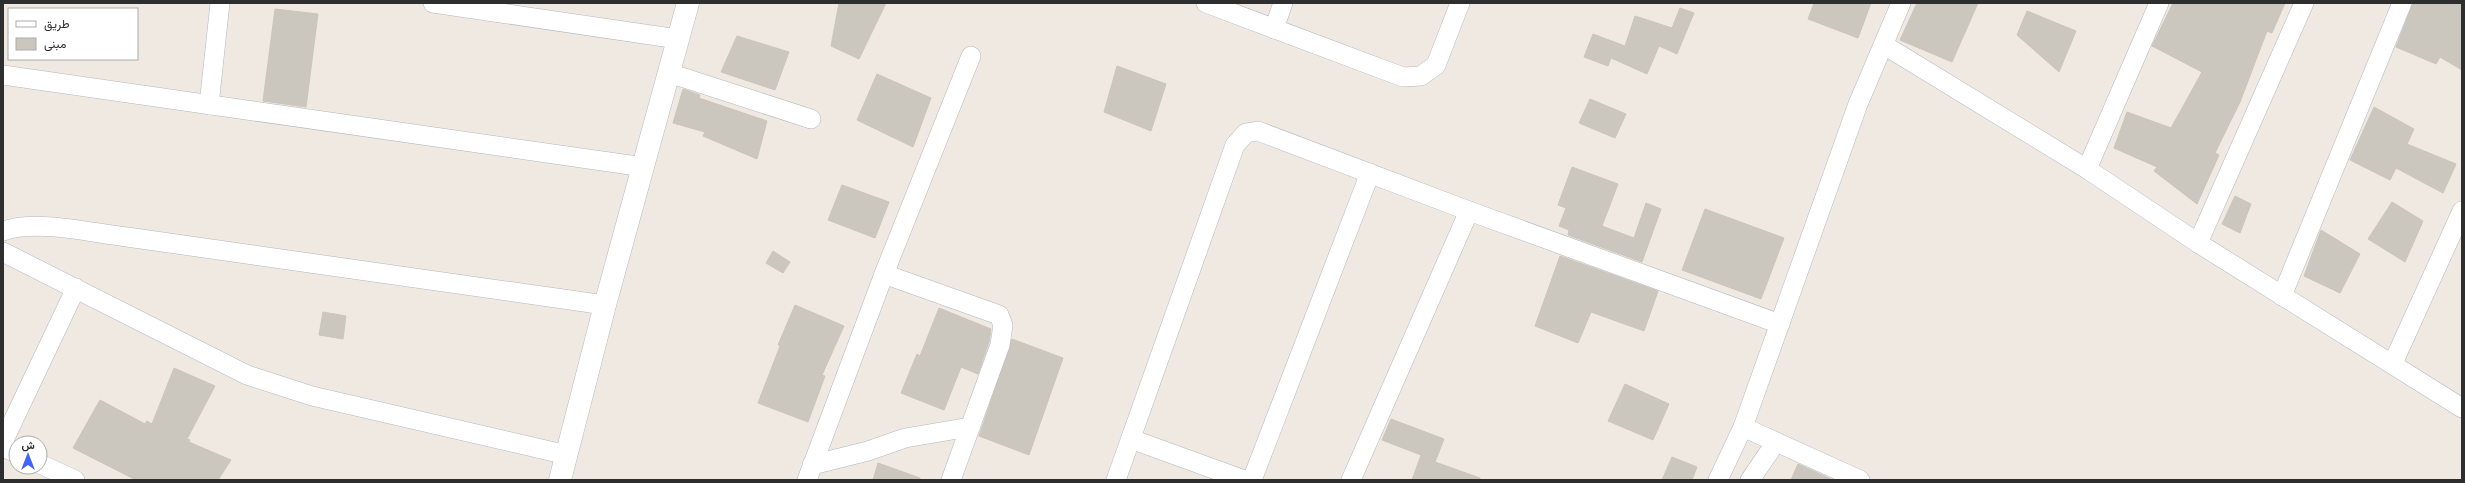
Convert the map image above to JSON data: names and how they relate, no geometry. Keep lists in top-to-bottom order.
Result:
{
  "legend": ["طريق", "مبنى"],
  "north": "top"
}
